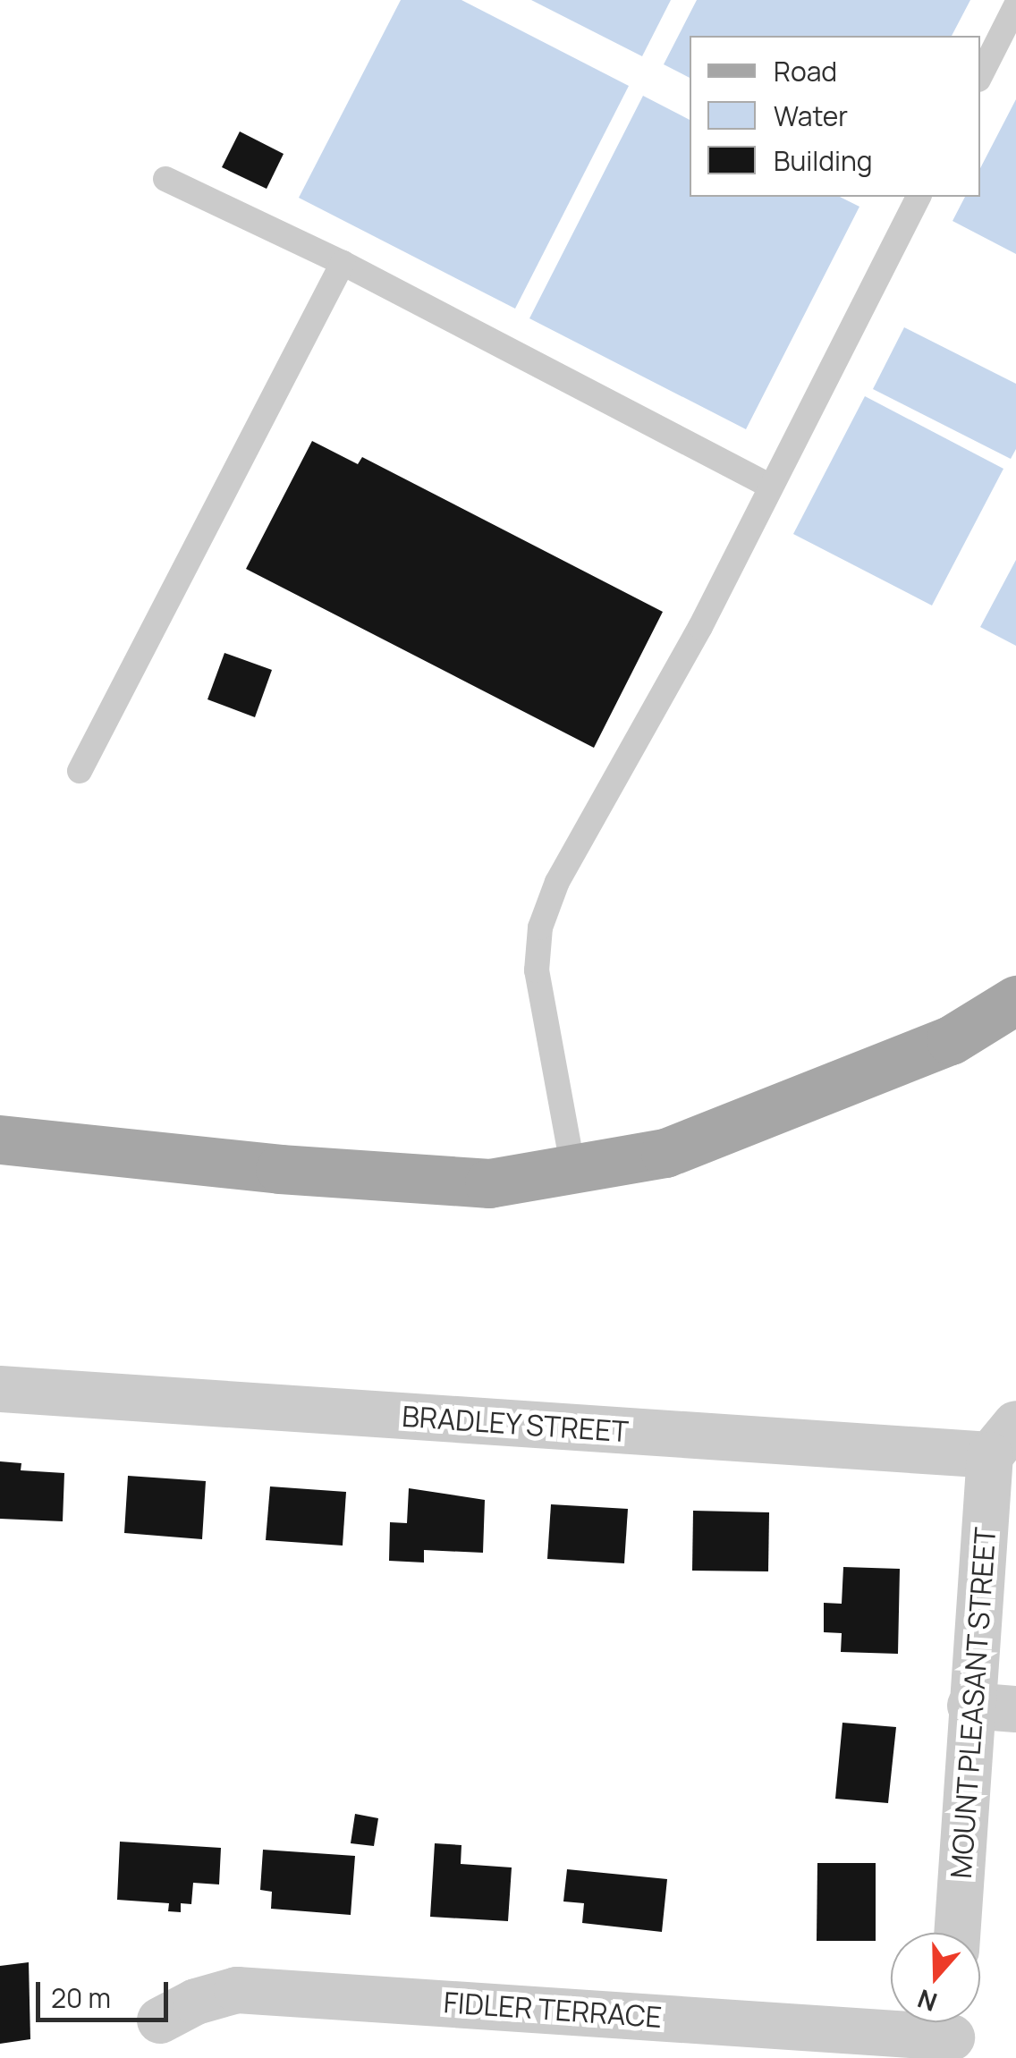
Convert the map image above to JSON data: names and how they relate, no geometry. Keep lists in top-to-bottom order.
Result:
{
  "streets": {
    "street": ["BRADLEY STREET", "MOUNT PLEASANT STREET", "FIDLER TERRACE"]
  },
  "crossings": [
    ["BRADLEY STREET", "MOUNT PLEASANT STREET"]
  ],
  "legend": ["Road", "Water", "Building"],
  "scale_bar": "20 m",
  "north": "bottom"
}
